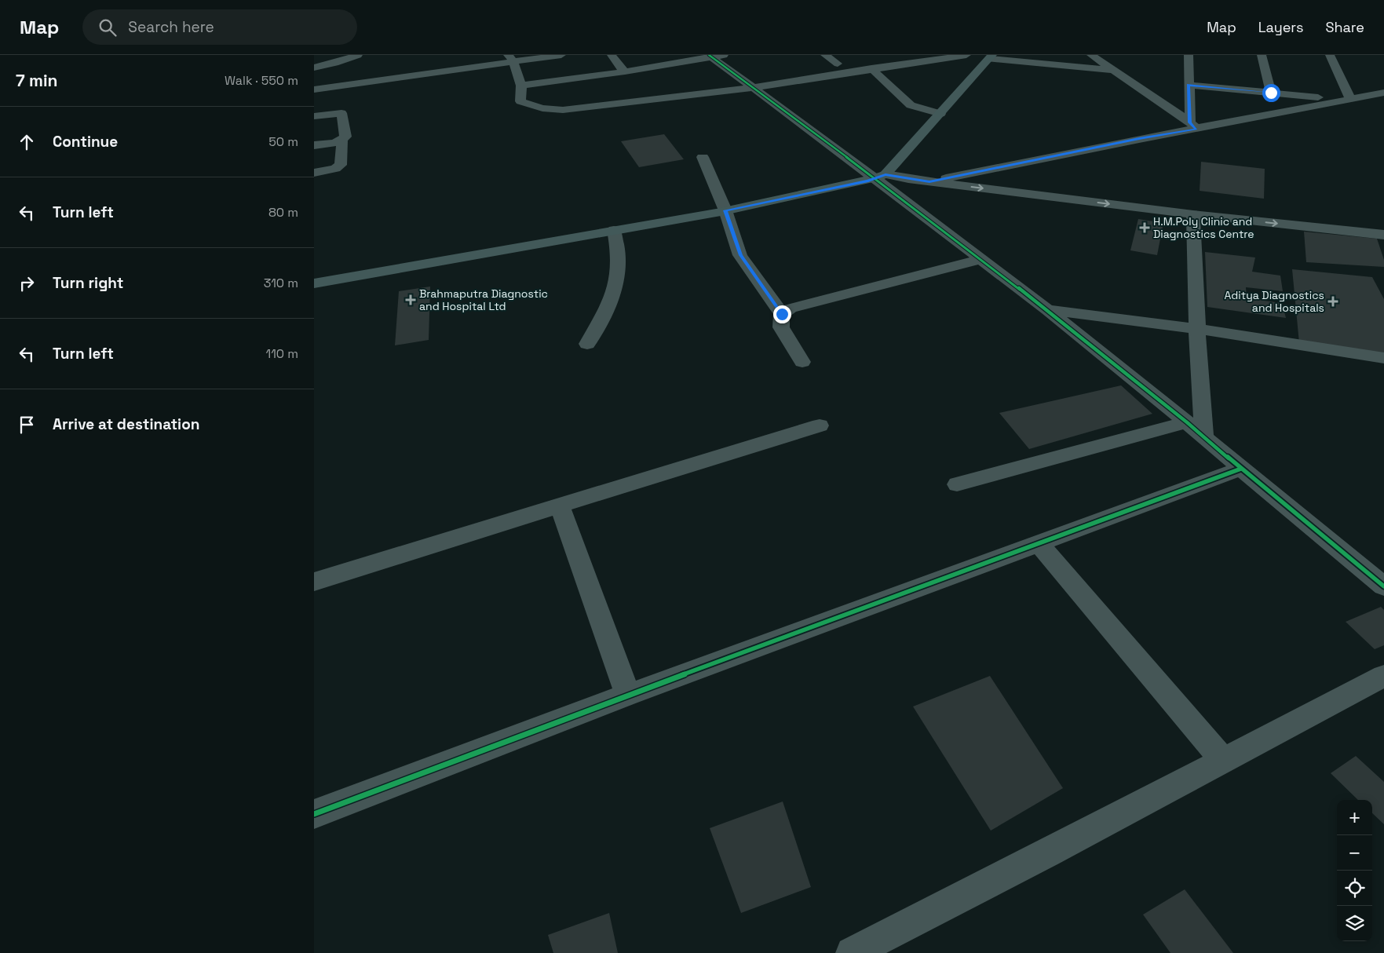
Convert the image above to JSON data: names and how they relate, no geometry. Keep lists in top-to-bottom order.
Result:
{
  "places": {
    "health": ["H.M.Poly Clinic and Diagnostics Centre", "Brahmaputra Diagnostic and Hospital Ltd", "Aditya Diagnostics and Hospitals"]
  },
  "page": {
    "header": "Map",
    "search": "Search here",
    "nav": ["Map", "Layers", "Share"],
    "heading": ["7 min", "Walk · 550 m"],
    "list": [
      ["Continue", "50 m"],
      ["Turn left", "80 m"],
      ["Turn right", "310 m"],
      ["Turn left", "110 m"],
      "Arrive at destination"
    ],
    "map_buttons": ["+", "−"]
  }
}
